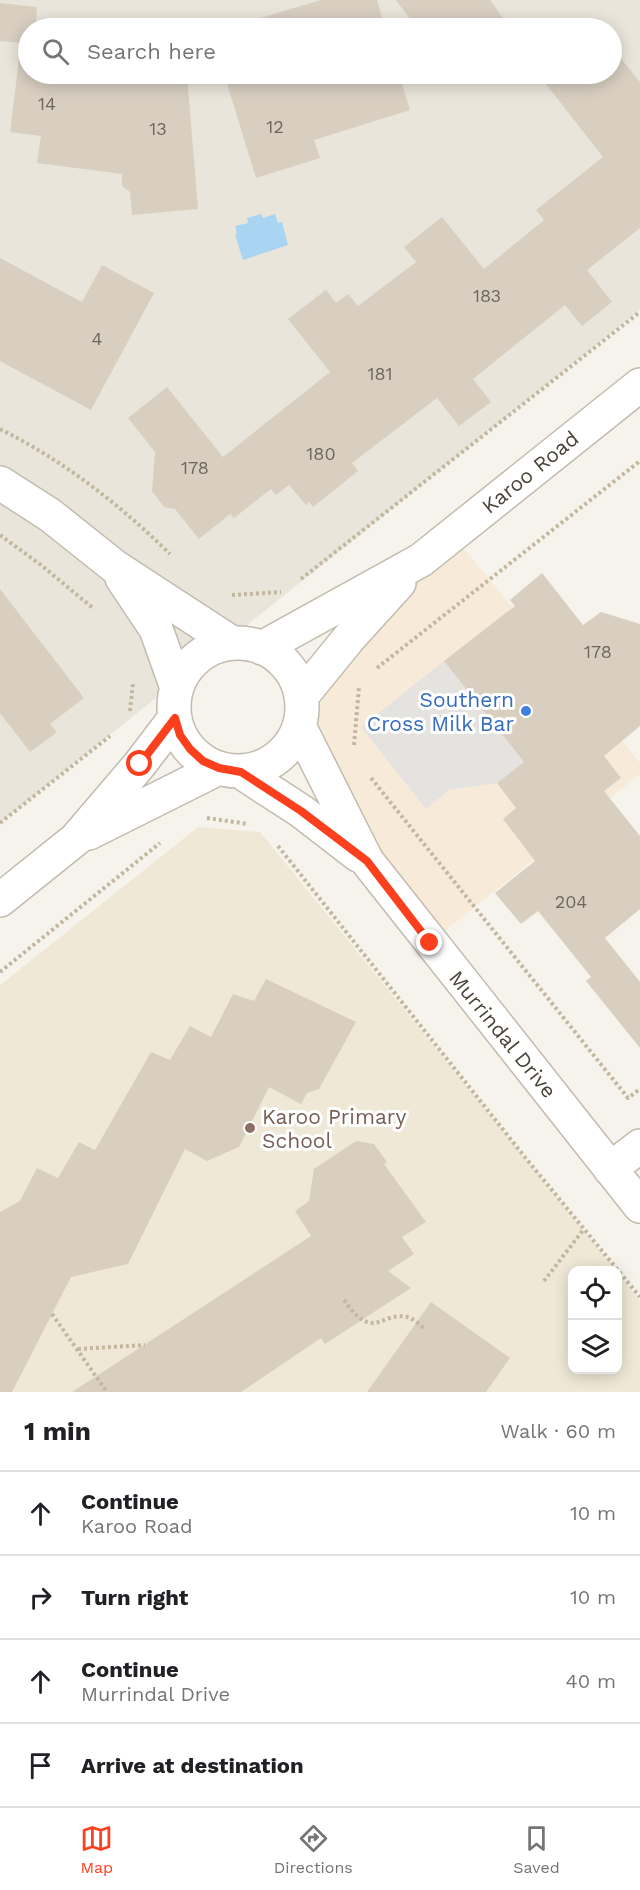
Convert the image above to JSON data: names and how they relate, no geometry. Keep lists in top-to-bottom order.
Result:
{
  "streets": {
    "street": ["Karoo Road", "Murrindal Drive"]
  },
  "crossings": [
    ["Karoo Road", "Murrindal Drive"]
  ],
  "places": ["Southern Cross Milk Bar", "Karoo Primary School"],
  "house_numbers": [
    "14",
    "12",
    "13",
    "183",
    "4",
    "181",
    "180",
    "178",
    "178",
    "204"
  ],
  "page": {
    "search": "Search here",
    "heading": ["1 min", "Walk · 60 m"],
    "list": [
      ["Continue", "Karoo Road", "10 m"],
      ["Turn right", "10 m"],
      ["Continue", "Murrindal Drive", "40 m"],
      "Arrive at destination"
    ],
    "nav": ["Map", "Directions", "Saved"]
  }
}
